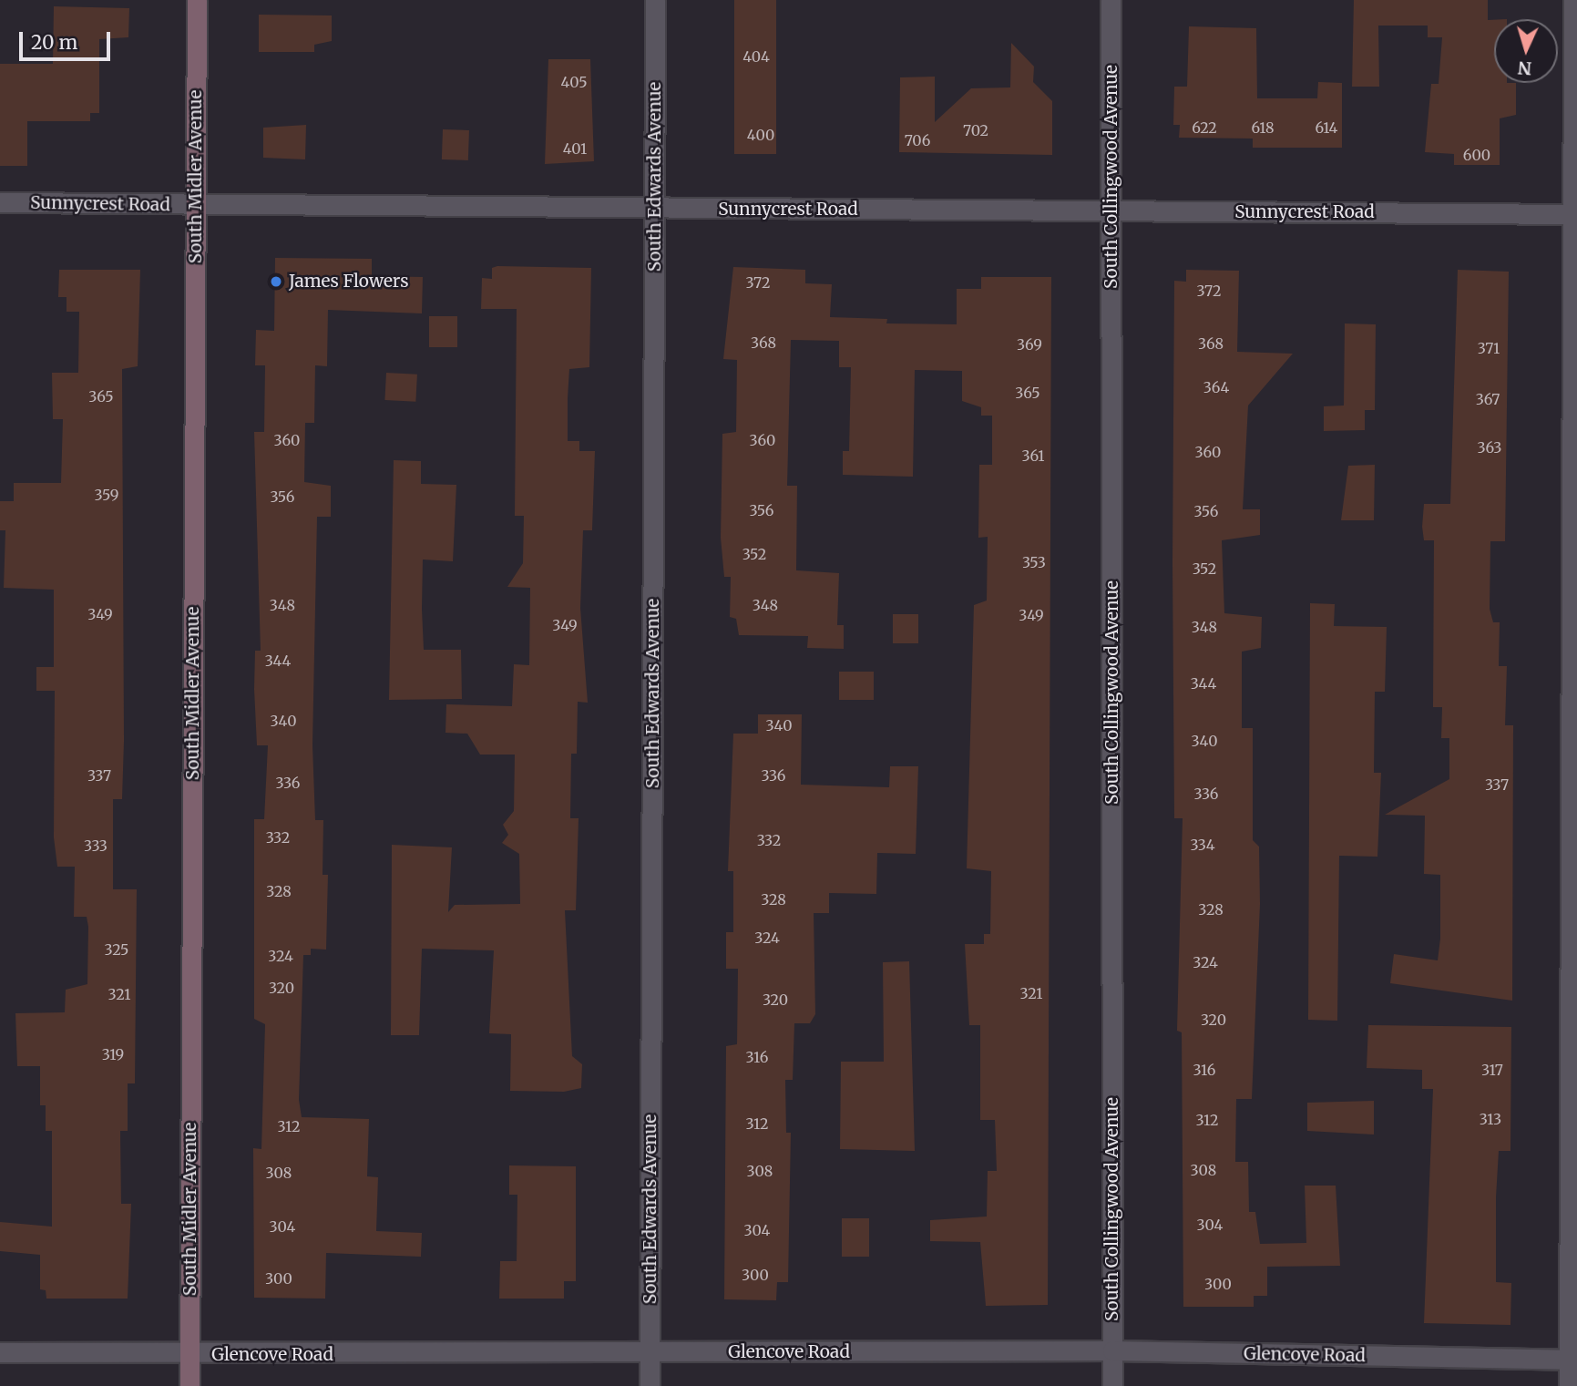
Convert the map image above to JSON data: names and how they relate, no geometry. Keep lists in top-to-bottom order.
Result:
{
  "streets": {
    "main road": ["South Midler Avenue"],
    "street": [
      "South Edwards Avenue",
      "South Collingwood Avenue",
      "Sunnycrest Road",
      "Glencove Road"
    ]
  },
  "crossings": [
    ["South Midler Avenue", "Sunnycrest Road"],
    ["South Midler Avenue", "Glencove Road"],
    ["South Edwards Avenue", "Sunnycrest Road"],
    ["South Edwards Avenue", "Glencove Road"],
    ["South Collingwood Avenue", "Sunnycrest Road"],
    ["South Collingwood Avenue", "Glencove Road"]
  ],
  "places": ["James Flowers"],
  "house_numbers": [
    "404",
    "405",
    "622",
    "618",
    "614",
    "702",
    "400",
    "706",
    "401",
    "600",
    "372",
    "372",
    "368",
    "368",
    "369",
    "371",
    "364",
    "365",
    "365",
    "367",
    "360",
    "360",
    "363",
    "360",
    "361",
    "359",
    "356",
    "356",
    "356",
    "352",
    "353",
    "352",
    "348",
    "348",
    "349",
    "349",
    "349",
    "348",
    "344",
    "344",
    "340",
    "340",
    "340",
    "337",
    "336",
    "336",
    "337",
    "336",
    "332",
    "332",
    "334",
    "333",
    "328",
    "328",
    "328",
    "324",
    "325",
    "324",
    "324",
    "320",
    "321",
    "321",
    "320",
    "320",
    "319",
    "316",
    "316",
    "317",
    "313",
    "312",
    "312",
    "312",
    "308",
    "308",
    "308",
    "304",
    "304",
    "304",
    "300",
    "300",
    "300"
  ],
  "scale_bar": "20 m",
  "north": "bottom"
}
